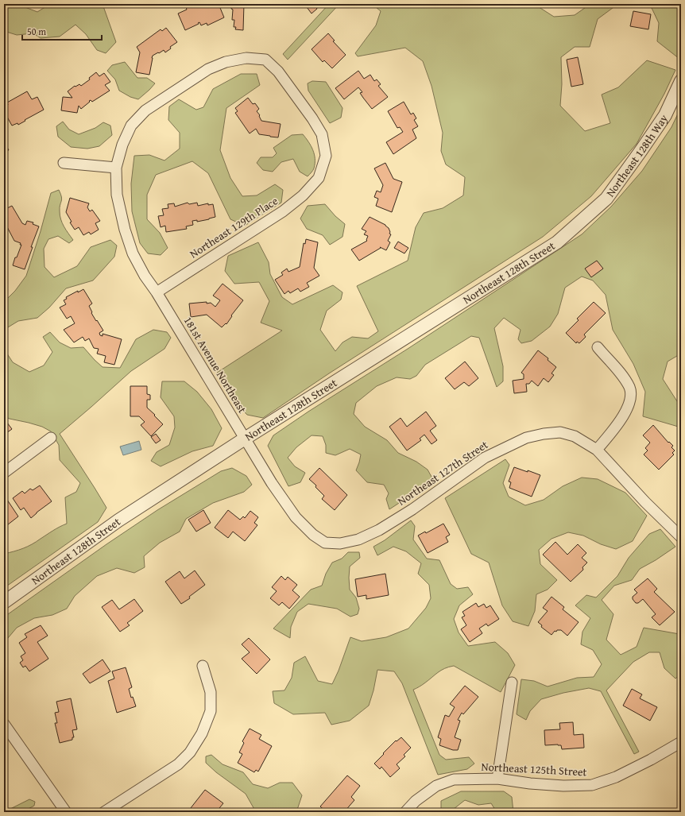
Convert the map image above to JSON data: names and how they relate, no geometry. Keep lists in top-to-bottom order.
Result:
{
  "streets": {
    "street": [
      "Northeast 128th Way",
      "Northeast 129th Place",
      "Northeast 128th Street",
      "181st Avenue Northeast",
      "Northeast 127th Street",
      "Northeast 125th Street"
    ]
  },
  "crossings": [
    ["Northeast 128th Way", "Northeast 128th Street"],
    ["Northeast 129th Place", "181st Avenue Northeast"],
    ["Northeast 128th Street", "181st Avenue Northeast"],
    ["181st Avenue Northeast", "Northeast 127th Street"]
  ],
  "scale_bar": "50 m"
}
